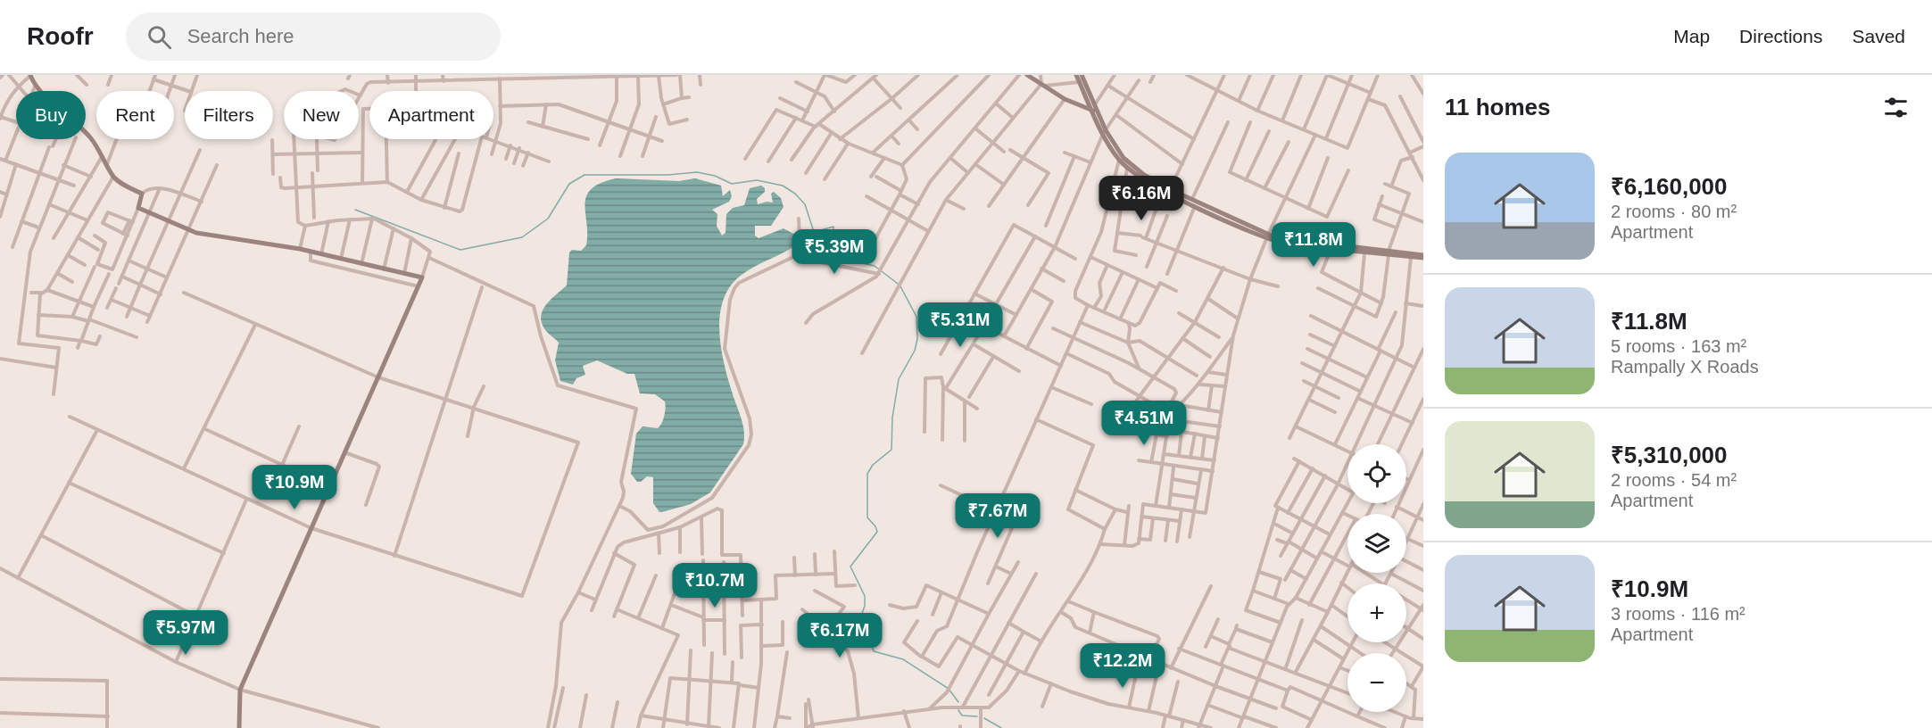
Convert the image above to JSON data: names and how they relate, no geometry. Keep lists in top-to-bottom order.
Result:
{
  "page": {
    "header": "Roofr",
    "search": "Search here",
    "nav": ["Map", "Directions", "Saved"],
    "heading": "11 homes",
    "chip": [
      "Buy",
      "Rent",
      "Filters",
      "New",
      "Apartment"
    ],
    "list": [
      {
        "name": "₹6,160,000",
        "note": "2 rooms · 80 m² · Apartment"
      },
      {
        "name": "₹11.8M",
        "note": "5 rooms · 163 m² · Rampally X Roads"
      },
      {
        "name": "₹5,310,000",
        "note": "2 rooms · 54 m² · Apartment"
      },
      {
        "name": "₹10.9M",
        "note": "3 rooms · 116 m² · Apartment"
      }
    ],
    "price": [
      "₹6.16M",
      "₹11.8M",
      "₹5.39M",
      "₹5.31M",
      "₹4.51M",
      "₹10.9M",
      "₹7.67M",
      "₹10.7M",
      "₹5.97M",
      "₹6.17M",
      "₹12.2M"
    ],
    "map_buttons": ["+", "−"]
  }
}
